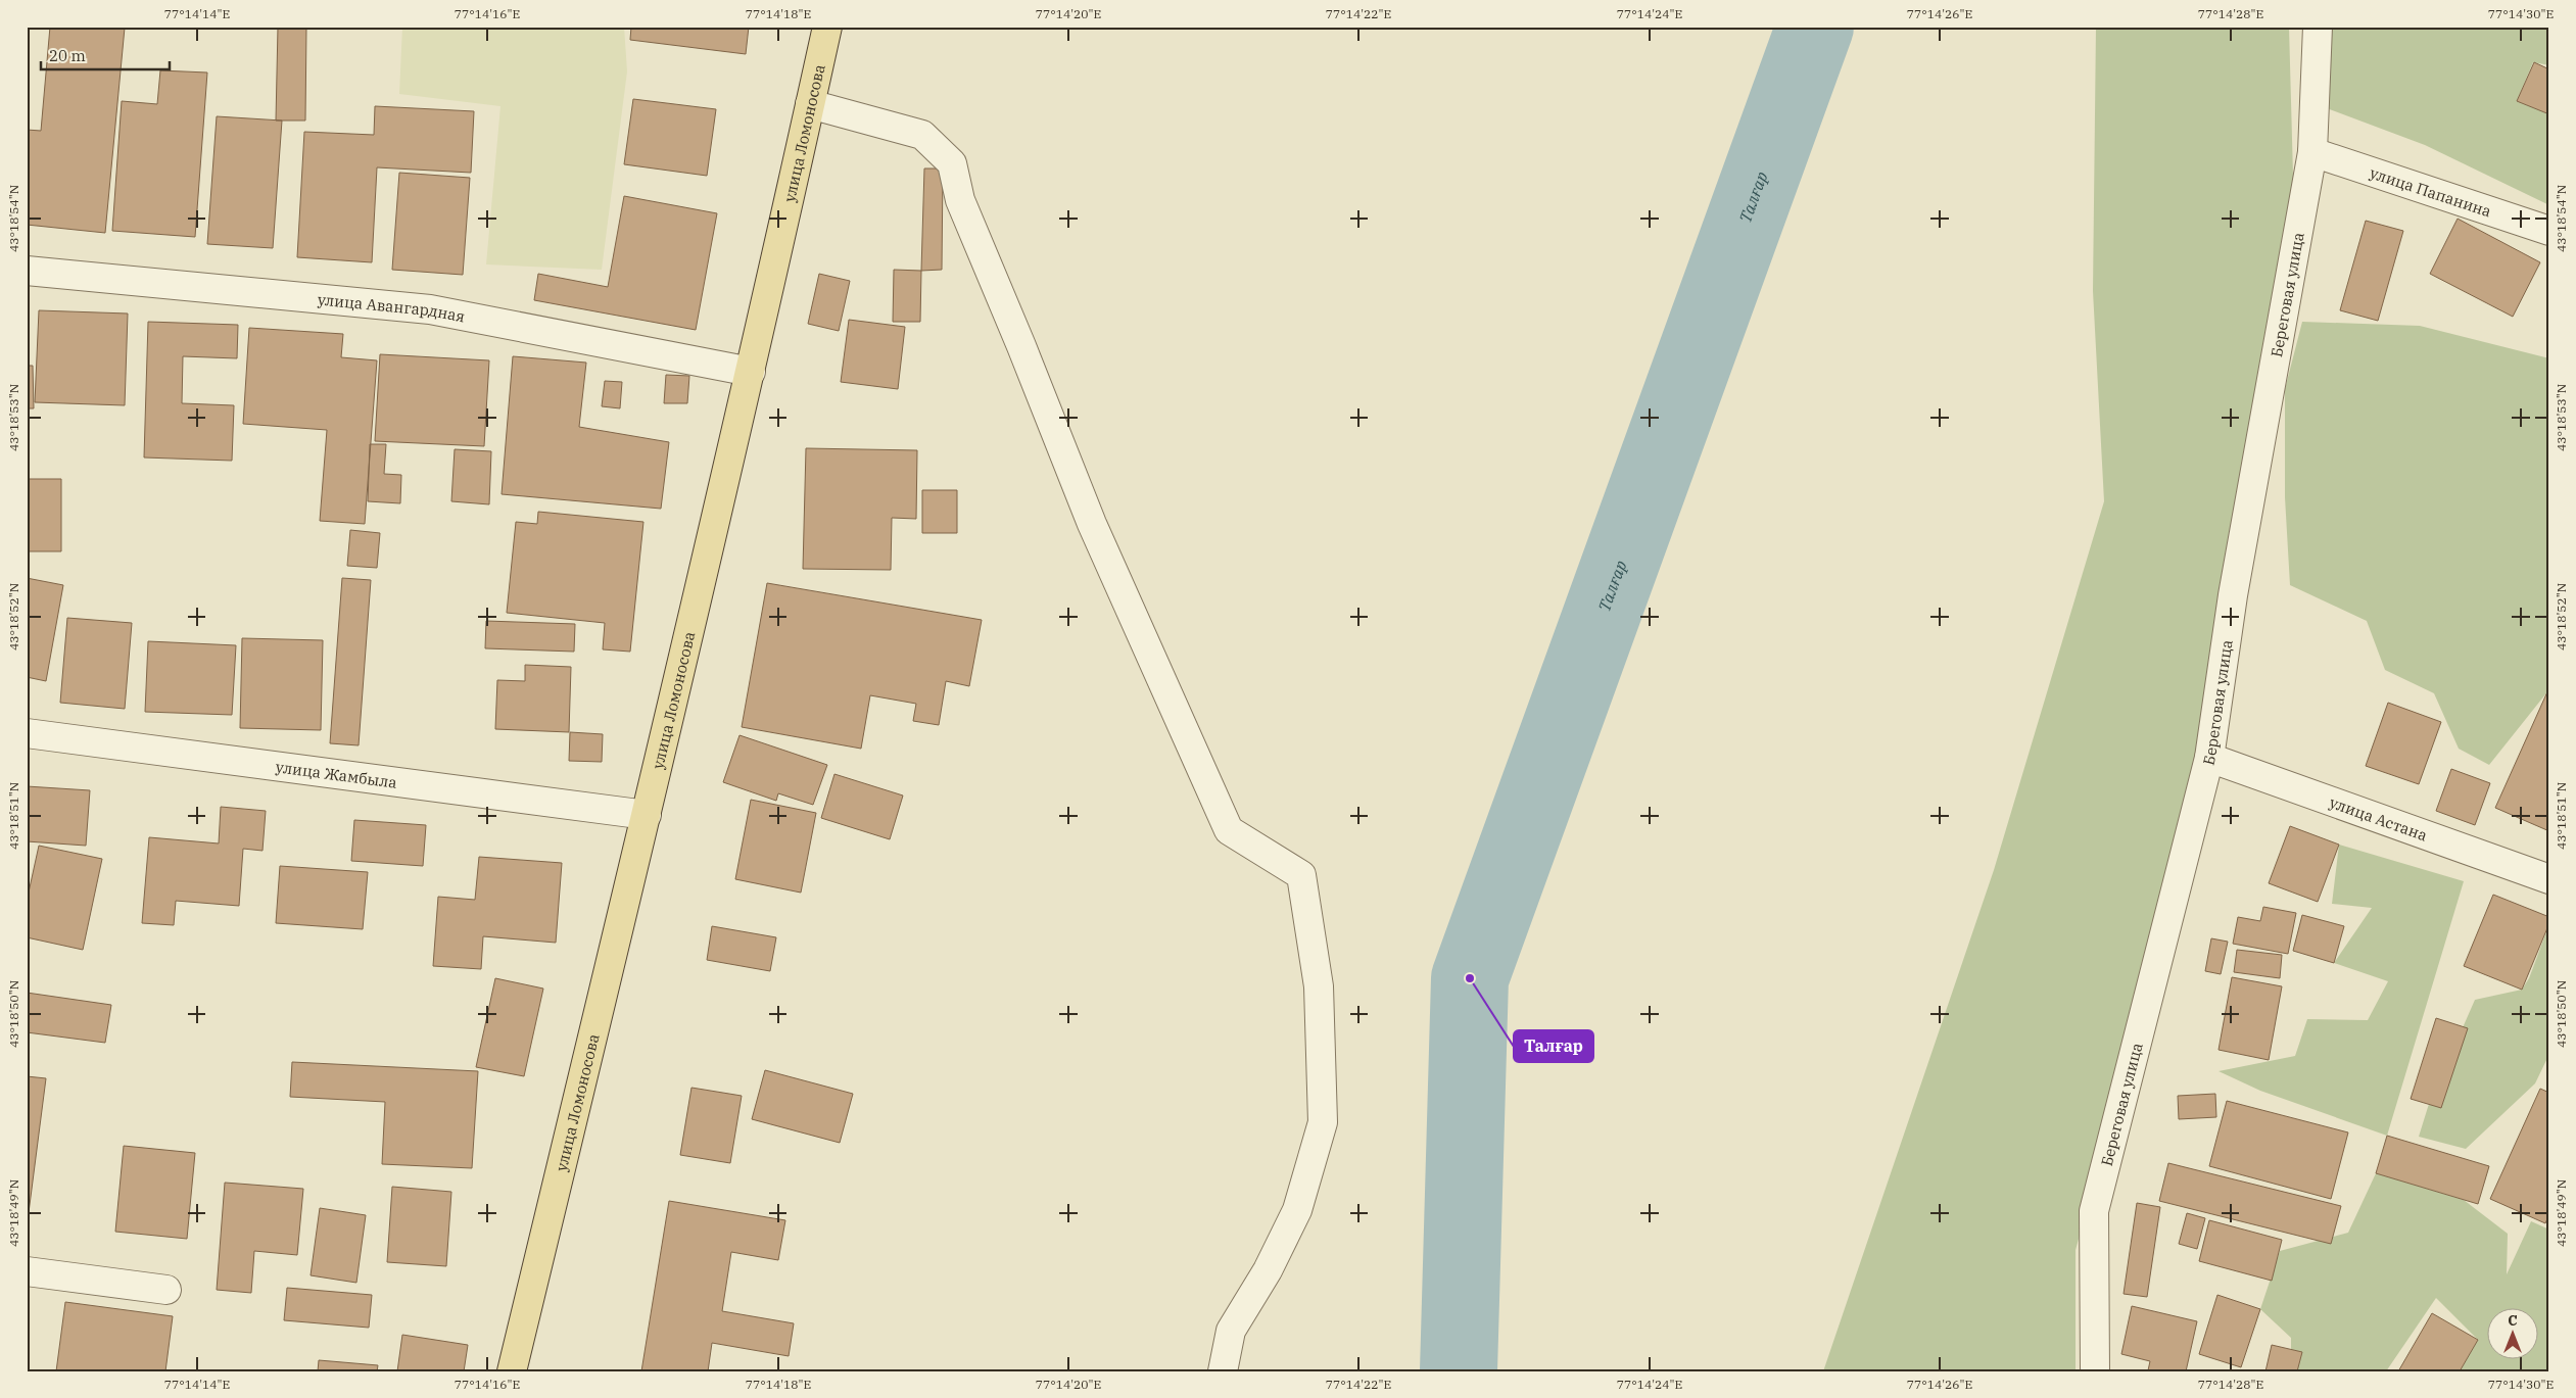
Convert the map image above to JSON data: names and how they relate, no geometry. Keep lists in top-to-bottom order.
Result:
{
  "streets": {
    "main road": ["улица Ломоносова"],
    "street": [
      "улица Папанина",
      "Береговая улица",
      "улица Авангардная",
      "улица Жамбыла",
      "улица Астана"
    ]
  },
  "crossings": [
    ["улица Ломоносова", "улица Авангардная"],
    ["улица Ломоносова", "улица Жамбыла"],
    ["улица Папанина", "Береговая улица"],
    ["Береговая улица", "улица Астана"]
  ],
  "water": ["Талғар"],
  "places": ["Талғар"],
  "scale_bar": "20 m",
  "north": "top",
  "coordinates": [
    "77°14'14\"E",
    "77°14'16\"E",
    "77°14'18\"E",
    "77°14'20\"E",
    "77°14'22\"E",
    "77°14'24\"E",
    "77°14'26\"E",
    "77°14'28\"E",
    "77°14'30\"E",
    "43°18'54\"N",
    "43°18'53\"N",
    "43°18'52\"N",
    "43°18'51\"N",
    "43°18'50\"N",
    "43°18'49\"N"
  ]
}
